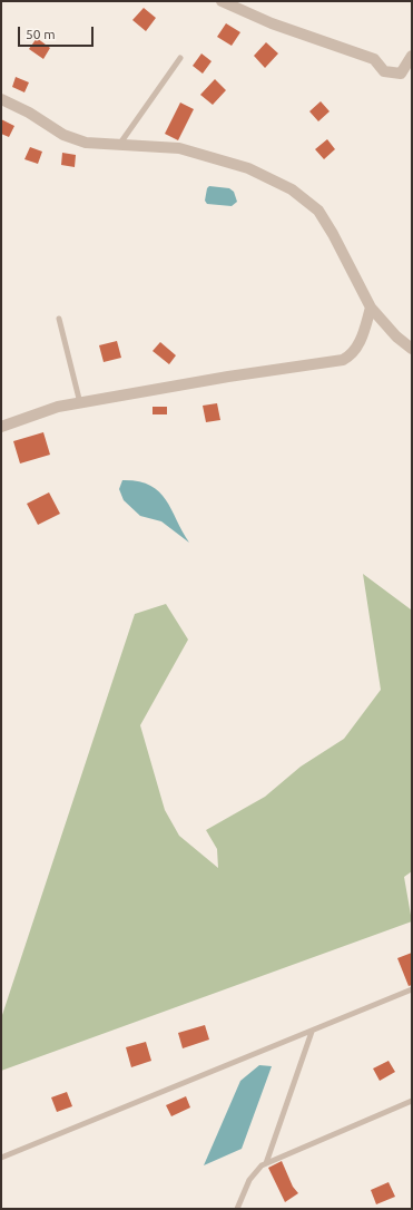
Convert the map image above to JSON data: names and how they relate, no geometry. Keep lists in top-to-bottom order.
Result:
{
  "scale_bar": "50 m"
}
